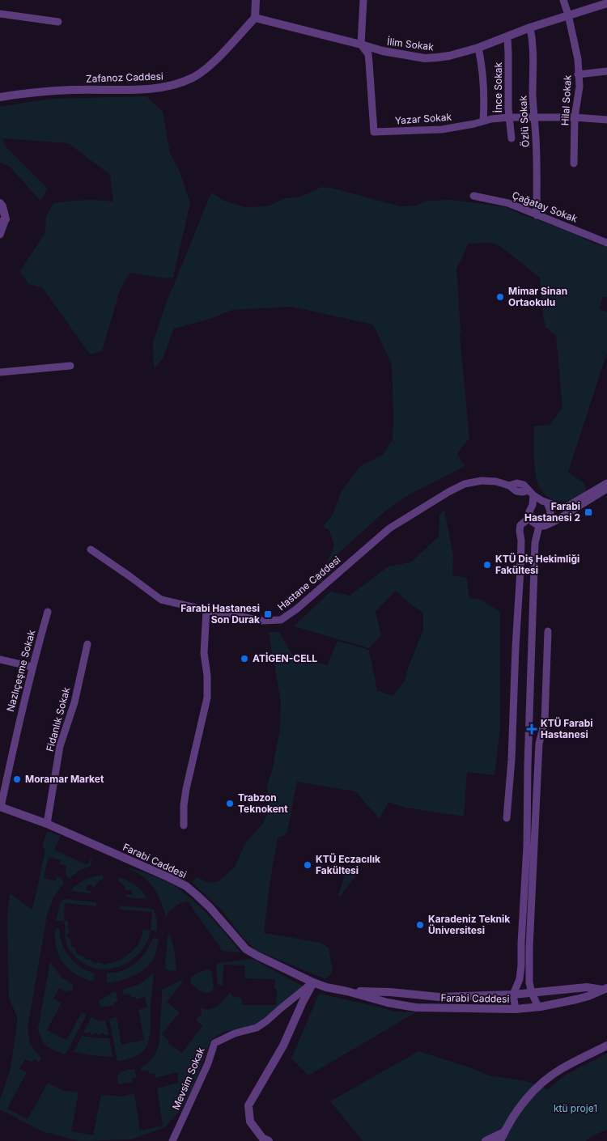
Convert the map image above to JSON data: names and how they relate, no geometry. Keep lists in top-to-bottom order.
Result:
{
  "streets": {
    "street": [
      "İlim Sokak",
      "Zafanoz Caddesi",
      "İnce Sokak",
      "Hilal Sokak",
      "Yazar Sokak",
      "Özlü Sokak",
      "Çağatay Sokak",
      "Hastane Caddesi",
      "Nazlıçeşme Sokak",
      "Fidanlık Sokak",
      "Farabi Caddesi",
      "Mevsim Sokak"
    ]
  },
  "crossings": [
    ["İlim Sokak", "Zafanoz Caddesi"],
    ["İlim Sokak", "İnce Sokak"],
    ["İlim Sokak", "Hilal Sokak"],
    ["İlim Sokak", "Yazar Sokak"],
    ["İlim Sokak", "Özlü Sokak"],
    ["İnce Sokak", "Yazar Sokak"],
    ["Hilal Sokak", "Yazar Sokak"],
    ["Yazar Sokak", "Özlü Sokak"],
    ["Özlü Sokak", "Çağatay Sokak"],
    ["Nazlıçeşme Sokak", "Farabi Caddesi"],
    ["Fidanlık Sokak", "Farabi Caddesi"],
    ["Farabi Caddesi", "Mevsim Sokak"]
  ],
  "parks": ["ktü proje1"],
  "places": {
    "other": [
      "Mimar Sinan Ortaokulu",
      "KTÜ Diş Hekimliği Fakültesi",
      "ATİGEN-CELL",
      "Moramar Market",
      "Trabzon Teknokent",
      "KTÜ Eczacılık Fakültesi",
      "Karadeniz Teknik Üniversitesi"
    ],
    "transit": ["Farabi Hastanesi 2", "Farabi Hastanesi Son Durak"],
    "health": ["KTÜ Farabi Hastanesi"]
  }
}
